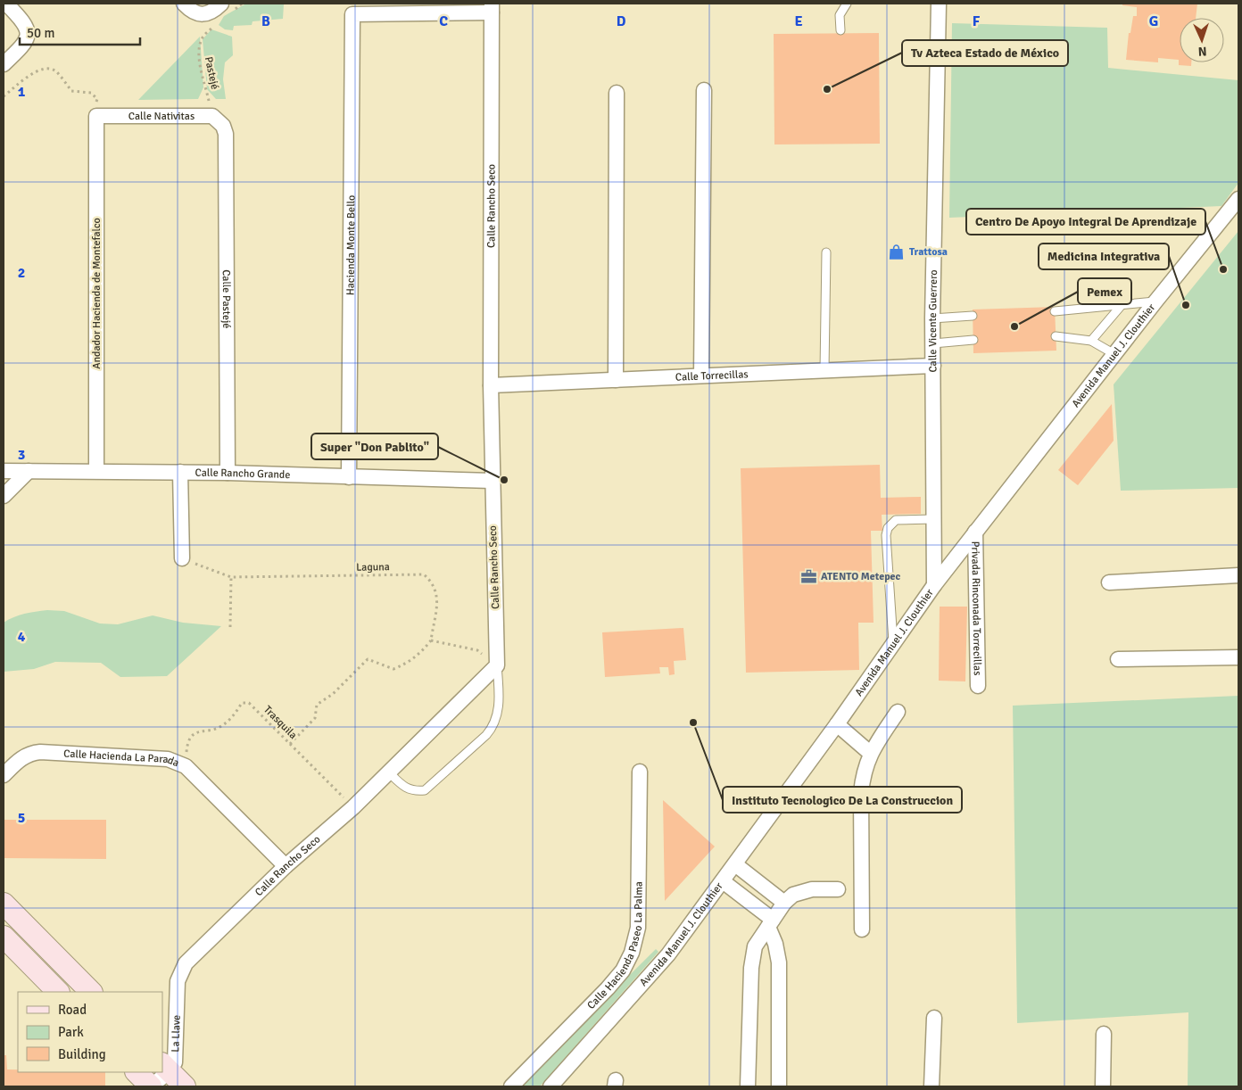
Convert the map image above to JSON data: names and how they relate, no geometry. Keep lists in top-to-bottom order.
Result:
{
  "streets": {
    "street": [
      "Calle Nativitas",
      "Calle Rancho Seco",
      "Hacienda Monte Bello",
      "Andador Hacienda de Montefalco",
      "Calle Pastejé",
      "Calle Vicente Guerrero",
      "Avenida Manuel J. Clouthier",
      "Calle Torrecillas",
      "Calle Rancho Grande",
      "Privada Rinconada Torrecillas",
      "Calle Hacienda La Parada",
      "Calle Hacienda Paseo La Palma",
      "La Llave"
    ],
    "path": ["Pastejé", "Laguna", "Trasquila"]
  },
  "crossings": [
    ["Pastejé", "Calle Nativitas"],
    ["Pastejé", "Calle Pastejé"],
    ["Calle Nativitas", "Andador Hacienda de Montefalco"],
    ["Calle Nativitas", "Calle Pastejé"],
    ["Calle Rancho Seco", "Hacienda Monte Bello"],
    ["Calle Rancho Seco", "Calle Torrecillas"],
    ["Calle Rancho Seco", "Calle Rancho Grande"],
    ["Calle Rancho Seco", "Trasquila"],
    ["Calle Rancho Seco", "Calle Hacienda La Parada"],
    ["Calle Rancho Seco", "La Llave"],
    ["Hacienda Monte Bello", "Calle Rancho Grande"],
    ["Andador Hacienda de Montefalco", "Calle Rancho Grande"],
    ["Calle Pastejé", "Calle Rancho Grande"],
    ["Calle Vicente Guerrero", "Avenida Manuel J. Clouthier"],
    ["Calle Vicente Guerrero", "Calle Torrecillas"],
    ["Avenida Manuel J. Clouthier", "Privada Rinconada Torrecillas"],
    ["Trasquila", "Calle Hacienda La Parada"]
  ],
  "places": {
    "other": [
      "Tv Azteca Estado de México",
      "Centro De Apoyo Integral De Aprendizaje",
      "Medicina Integrativa",
      "Pemex",
      "Super \"Don Pablito\"",
      "Instituto Tecnologico De La Construccion"
    ],
    "shop": ["Trattosa"],
    "office": ["ATENTO Metepec"]
  },
  "legend": ["Road", "Park", "Building"],
  "scale_bar": "50 m",
  "north": "bottom",
  "grid": {
    "columns": [
      "B",
      "C",
      "D",
      "E",
      "F",
      "G"
    ],
    "rows": [
      "1",
      "2",
      "3",
      "4",
      "5"
    ]
  }
}
